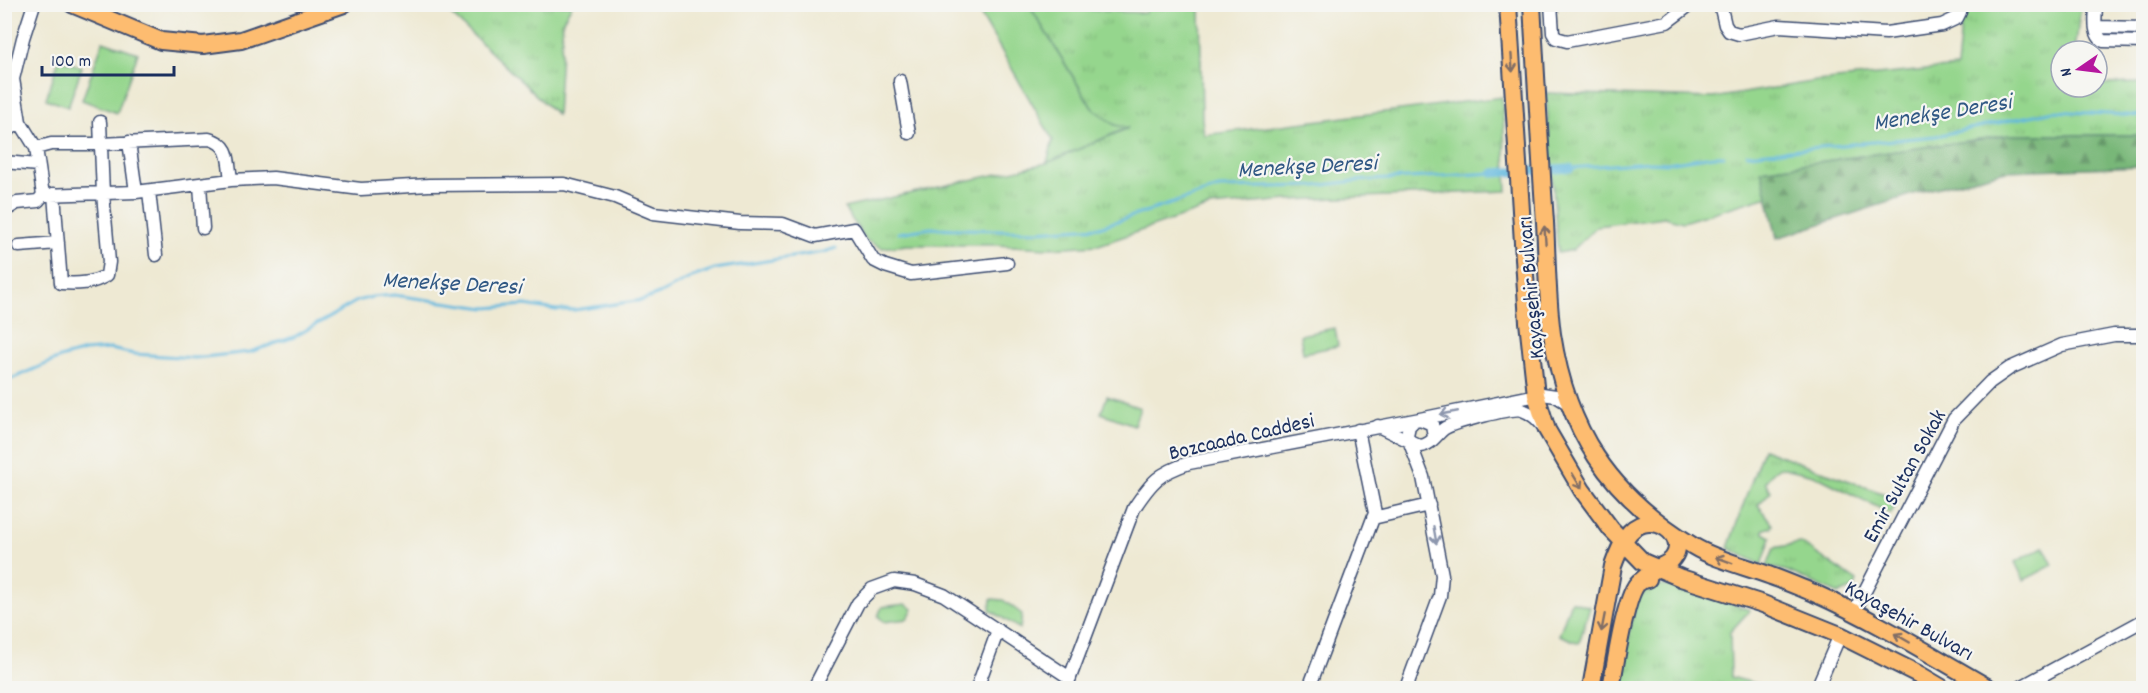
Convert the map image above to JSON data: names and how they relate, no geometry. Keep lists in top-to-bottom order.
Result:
{
  "streets": {
    "main road": ["Kayaşehir Bulvarı"],
    "street": ["Bozcaada Caddesi", "Emir Sultan Sokak"]
  },
  "crossings": [
    ["Kayaşehir Bulvarı", "Bozcaada Caddesi"],
    ["Kayaşehir Bulvarı", "Emir Sultan Sokak"]
  ],
  "water": ["Menekşe Deresi"],
  "scale_bar": "100 m",
  "north": "left"
}
